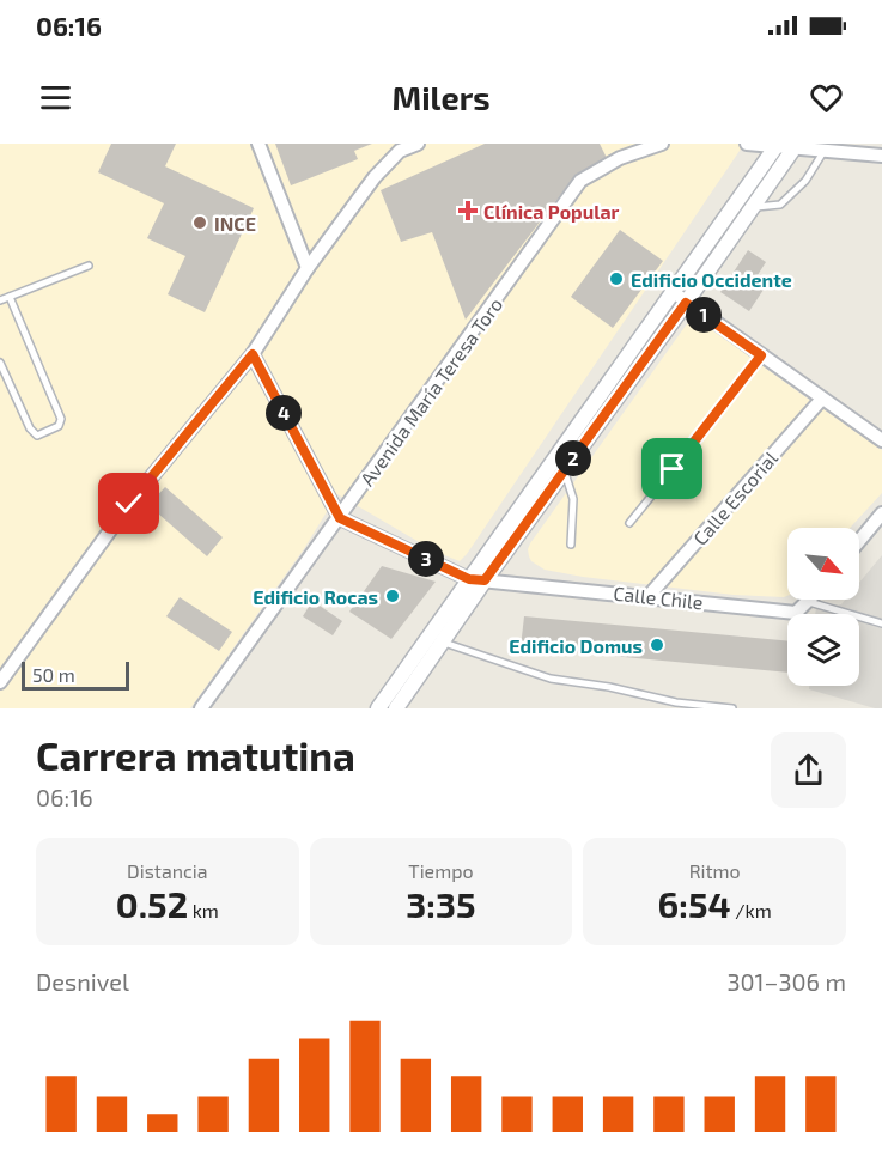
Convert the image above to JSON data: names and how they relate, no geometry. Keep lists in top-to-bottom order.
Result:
{
  "streets": {
    "street": ["Avenida María Teresa Toro", "Calle Escorial", "Calle Chile"]
  },
  "crossings": [
    ["Calle Escorial", "Calle Chile"]
  ],
  "places": {
    "health": ["Clínica Popular"],
    "other": [
      "INCE",
      "Edificio Occidente",
      "Edificio Rocas",
      "Edificio Domus"
    ]
  },
  "scale_bar": "50 m",
  "north": "bottom right",
  "page": {
    "status": "06:16",
    "header": "Milers",
    "pins": [
      "1",
      "4",
      "2",
      "3"
    ],
    "scale": "50 m",
    "heading": ["Carrera matutina", "06:16"],
    "stats": [
      ["Distancia", "0.52 km"],
      ["Tiempo", "3:35"],
      ["Ritmo", "6:54 /km"]
    ],
    "chart": ["Desnivel", "301–306 m"]
  }
}
